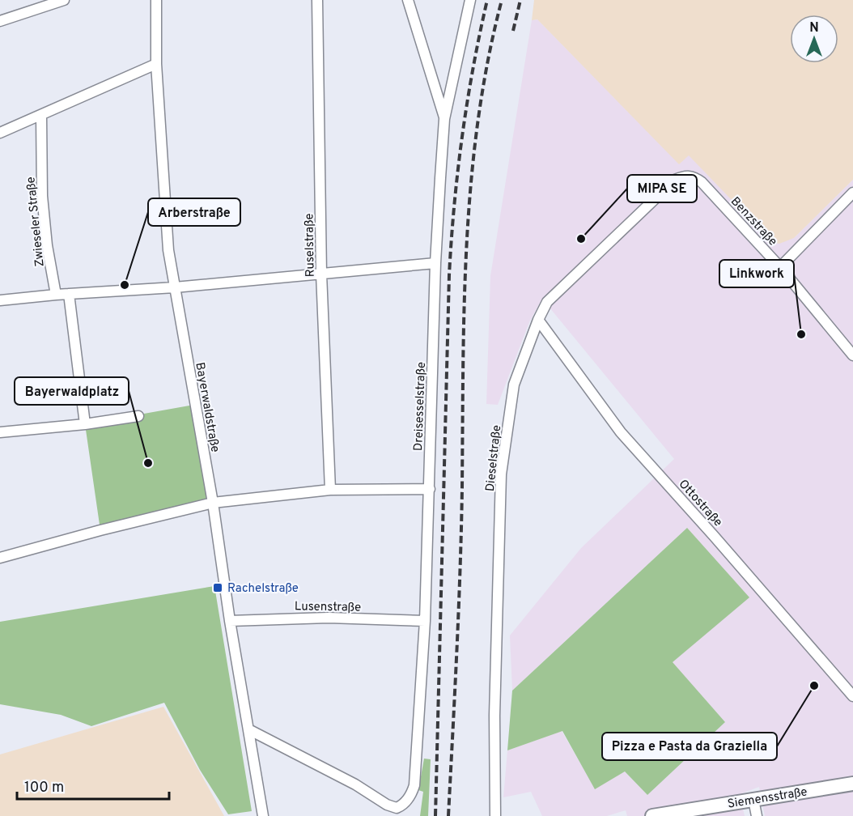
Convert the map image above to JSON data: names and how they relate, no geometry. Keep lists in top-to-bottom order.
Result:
{
  "streets": {
    "main road": ["Siemensstraße"],
    "street": [
      "Benzstraße",
      "Zwieseler Straße",
      "Ruselstraße",
      "Dreisesselstraße",
      "Bayerwaldstraße",
      "Dieselstraße",
      "Ottostraße",
      "Lusenstraße"
    ]
  },
  "crossings": [
    ["Benzstraße", "Dieselstraße"],
    ["Dreisesselstraße", "Bayerwaldstraße"],
    ["Dreisesselstraße", "Lusenstraße"],
    ["Bayerwaldstraße", "Lusenstraße"],
    ["Dieselstraße", "Ottostraße"]
  ],
  "places": {
    "other": [
      "MIPA SE",
      "Arberstraße",
      "Linkwork",
      "Bayerwaldplatz",
      "Pizza e Pasta da Graziella"
    ],
    "transit": ["Rachelstraße"]
  },
  "scale_bar": "100 m",
  "north": "top"
}
